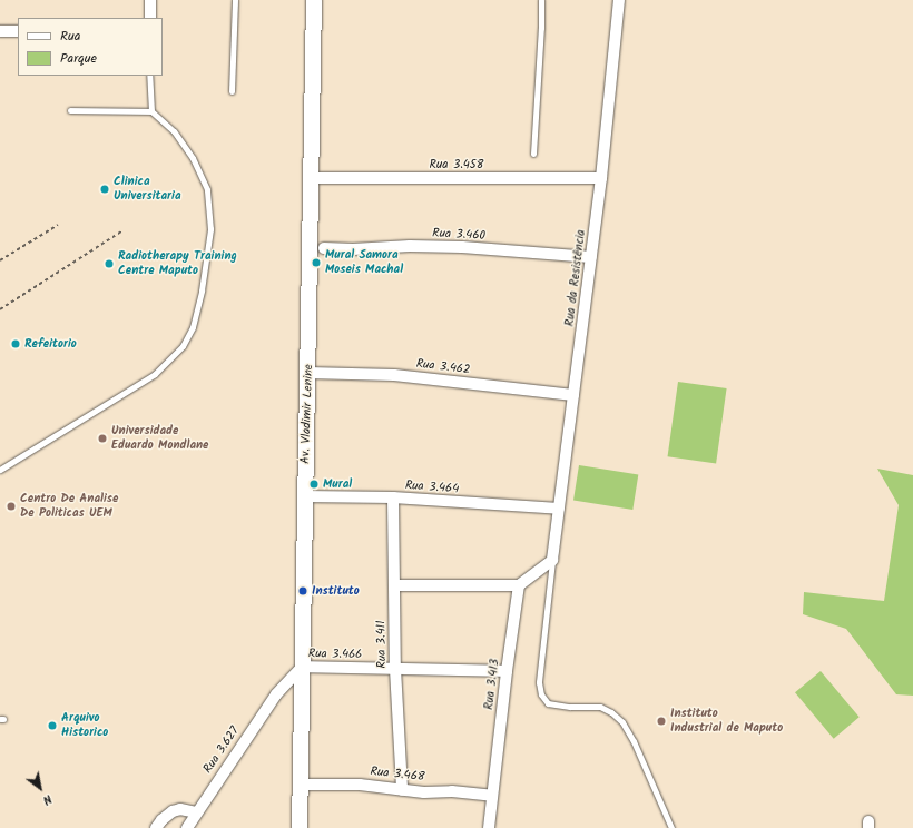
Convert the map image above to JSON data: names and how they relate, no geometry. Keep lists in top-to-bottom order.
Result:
{
  "streets": {
    "main road": ["Av. Vladimir Lenine"],
    "street": [
      "Rua 3.458",
      "Rua 3.460",
      "Rua da Resistência",
      "Rua 3.462",
      "Rua 3.464",
      "Rua 3.411",
      "Rua 3.466",
      "Rua 3.413",
      "Rua 3.627",
      "Rua 3.468"
    ]
  },
  "crossings": [
    ["Rua 3.458", "Rua da Resistência"],
    ["Rua 3.458", "Av. Vladimir Lenine"],
    ["Rua 3.460", "Rua da Resistência"],
    ["Rua da Resistência", "Rua 3.462"],
    ["Rua da Resistência", "Rua 3.464"],
    ["Rua 3.462", "Av. Vladimir Lenine"],
    ["Av. Vladimir Lenine", "Rua 3.464"],
    ["Av. Vladimir Lenine", "Rua 3.466"],
    ["Av. Vladimir Lenine", "Rua 3.627"],
    ["Av. Vladimir Lenine", "Rua 3.468"],
    ["Rua 3.464", "Rua 3.411"],
    ["Rua 3.411", "Rua 3.466"],
    ["Rua 3.411", "Rua 3.468"],
    ["Rua 3.466", "Rua 3.413"],
    ["Rua 3.466", "Rua 3.627"],
    ["Rua 3.413", "Rua 3.468"]
  ],
  "places": [
    "Clinica Universitaria",
    "Mural Samora Moseis Machal",
    "Radiotherapy Training Centre Maputo",
    "Refeitorio",
    "Universidade Eduardo Mondlane",
    "Mural",
    "Centro De Analise De Politicas UEM",
    "Instituto",
    "Instituto Industrial de Maputo",
    "Arquivo Historico"
  ],
  "legend": ["Rua", "Parque"],
  "north": "bottom right"
}
